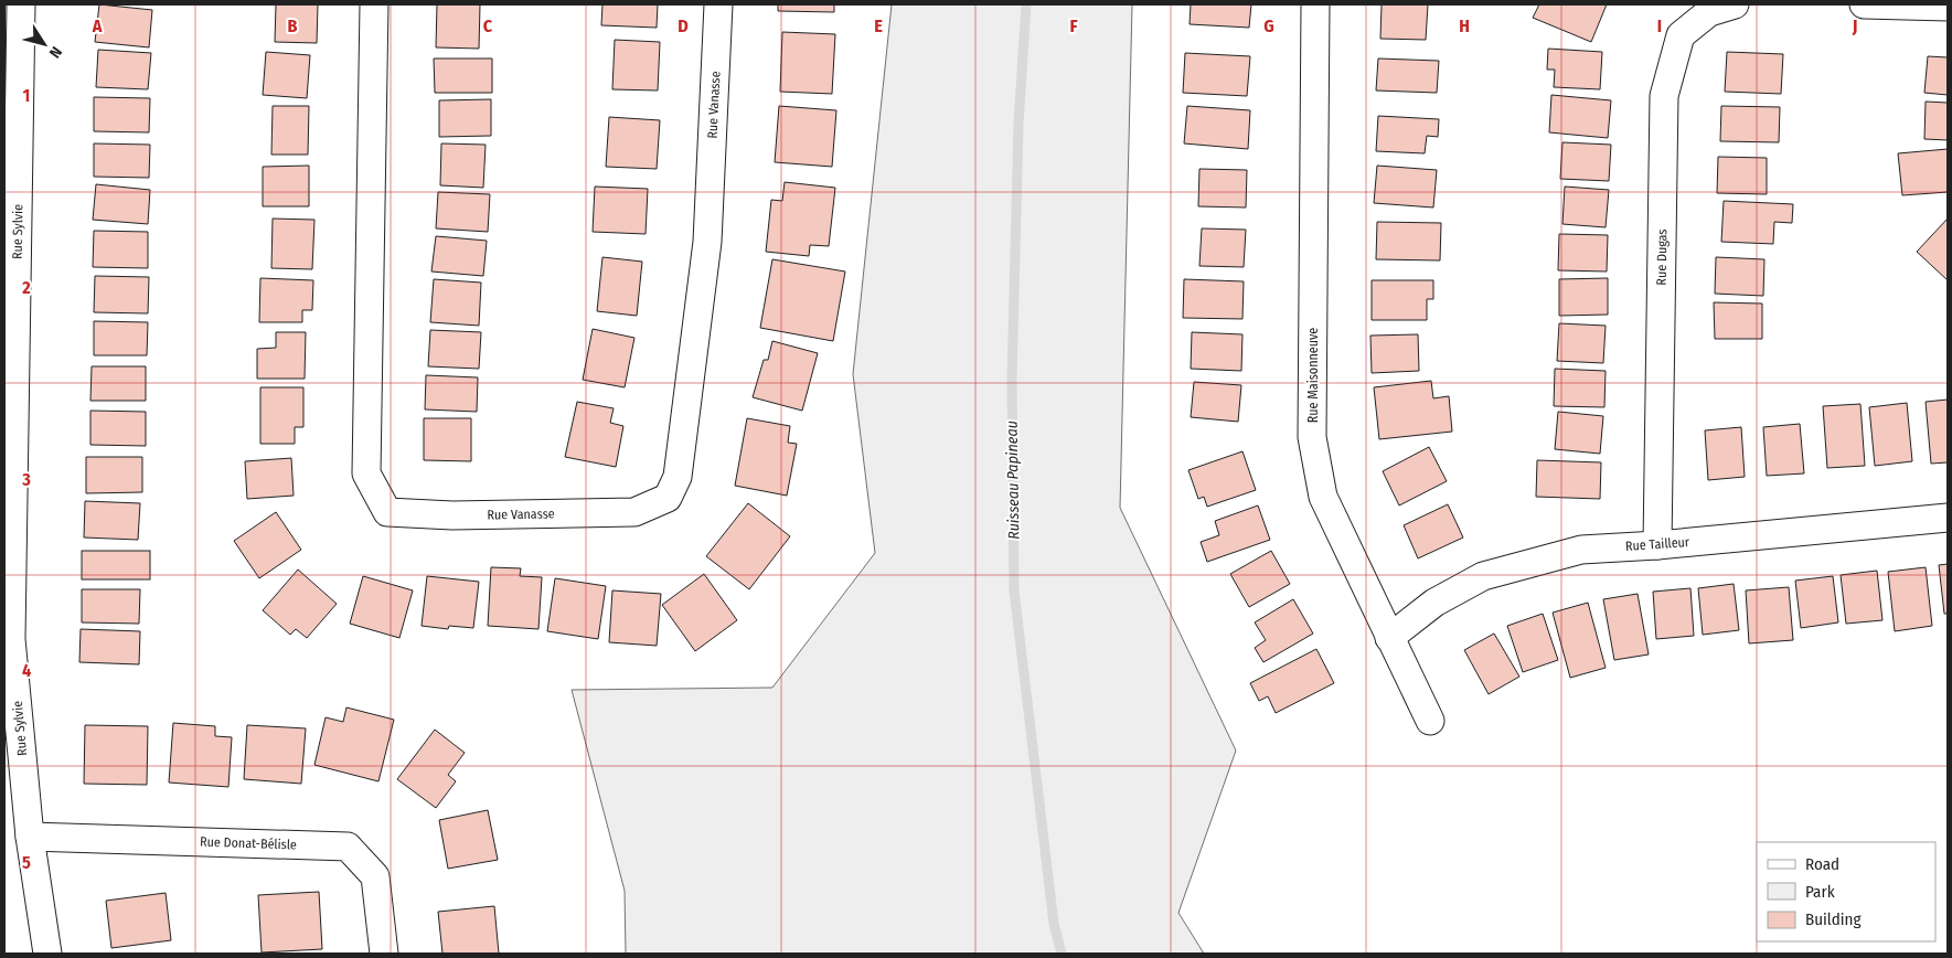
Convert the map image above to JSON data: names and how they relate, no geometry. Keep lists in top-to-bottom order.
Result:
{
  "streets": {
    "street": [
      "Rue Vanasse",
      "Rue Sylvie",
      "Rue Dugas",
      "Rue Maisonneuve",
      "Rue Tailleur",
      "Rue Donat-Bélisle"
    ]
  },
  "crossings": [
    ["Rue Sylvie", "Rue Donat-Bélisle"],
    ["Rue Dugas", "Rue Tailleur"],
    ["Rue Maisonneuve", "Rue Tailleur"]
  ],
  "water": ["Ruisseau Papineau"],
  "legend": ["Road", "Park", "Building"],
  "north": "bottom right",
  "grid": {
    "columns": [
      "A",
      "B",
      "C",
      "D",
      "E",
      "F",
      "G",
      "H",
      "I",
      "J"
    ],
    "rows": [
      "1",
      "2",
      "3",
      "4",
      "5"
    ]
  }
}
